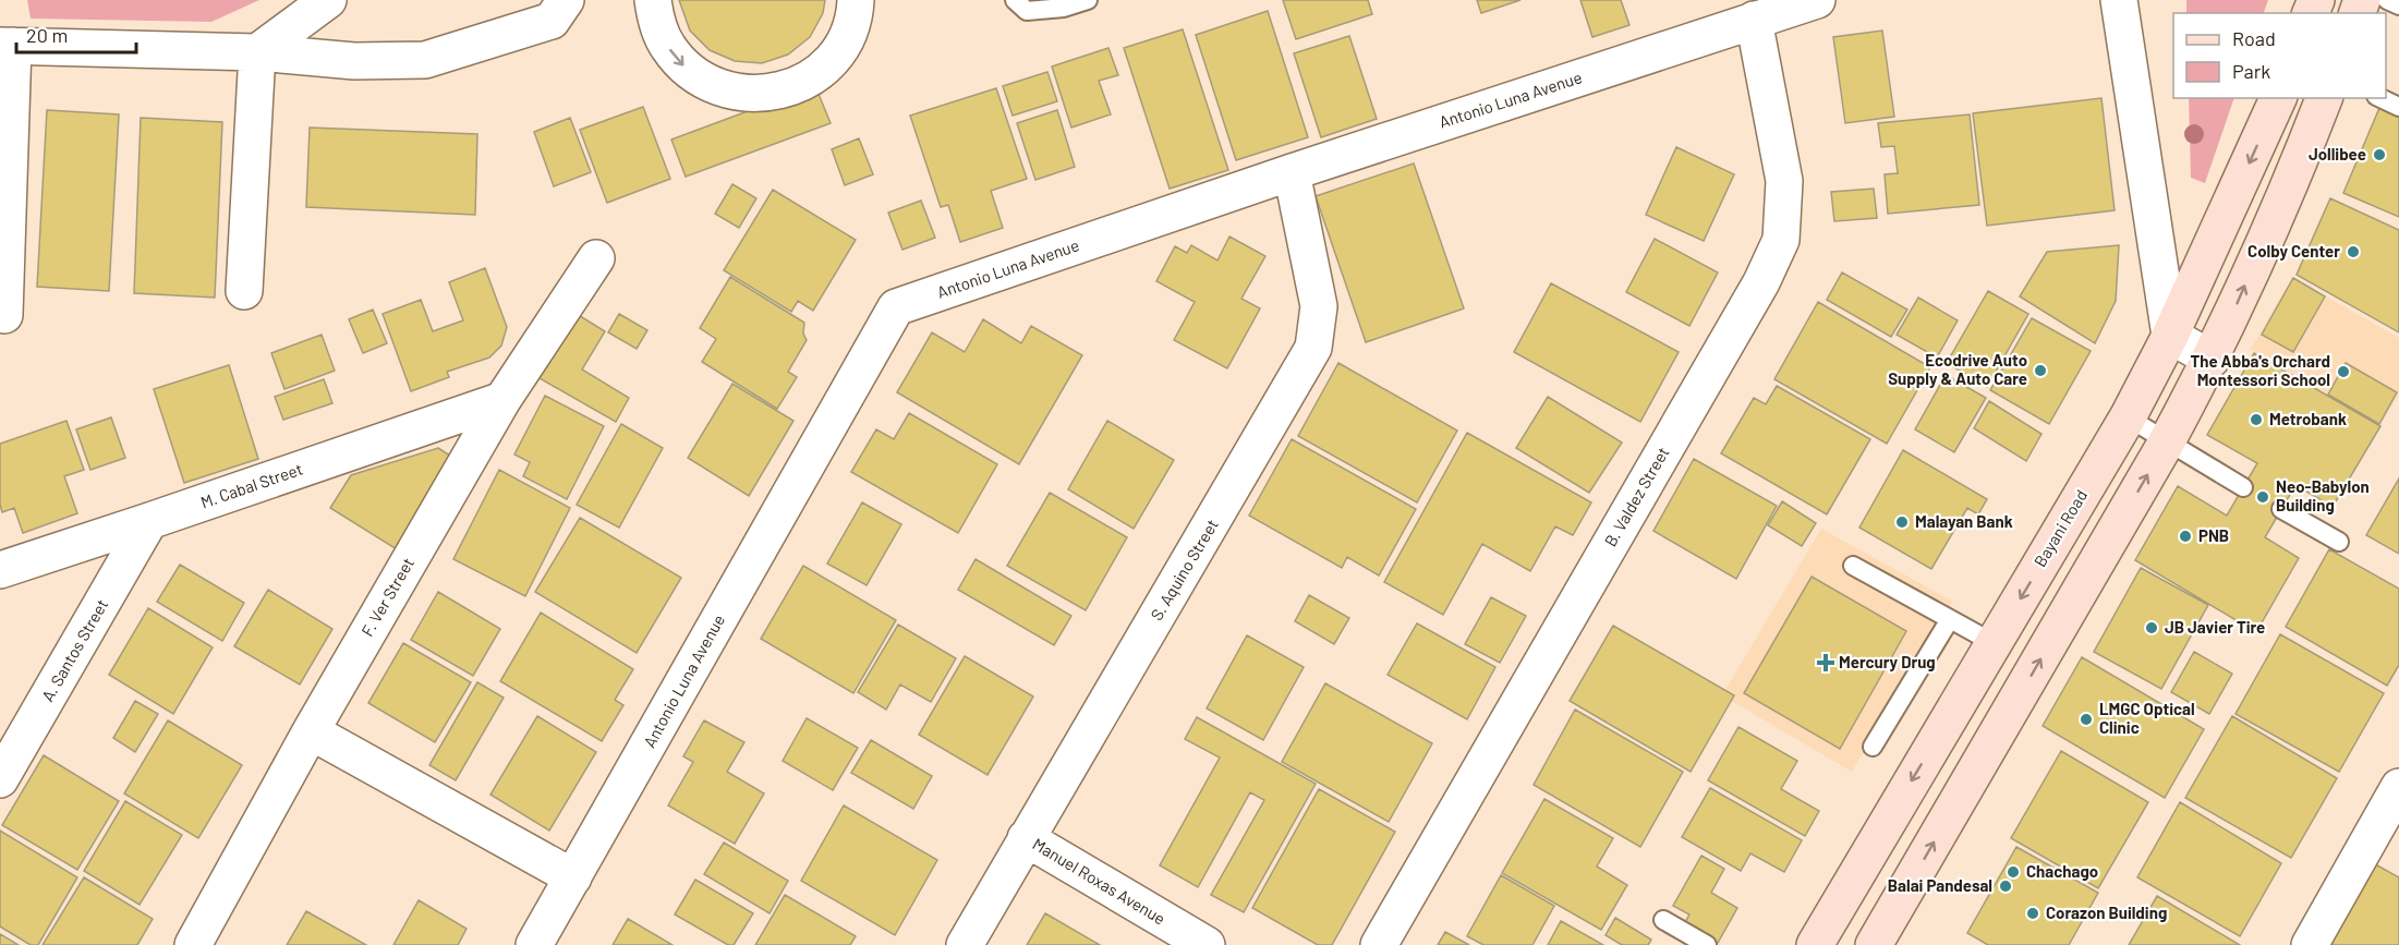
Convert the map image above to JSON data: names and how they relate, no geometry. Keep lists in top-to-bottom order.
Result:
{
  "streets": {
    "main road": ["Bayani Road"],
    "street": [
      "Antonio Luna Avenue",
      "M. Cabal Street",
      "B. Valdez Street",
      "S. Aquino Street",
      "F. Ver Street",
      "A. Santos Street",
      "Manuel Roxas Avenue"
    ]
  },
  "crossings": [
    ["Antonio Luna Avenue", "B. Valdez Street"],
    ["Antonio Luna Avenue", "S. Aquino Street"],
    ["M. Cabal Street", "F. Ver Street"],
    ["M. Cabal Street", "A. Santos Street"],
    ["S. Aquino Street", "Manuel Roxas Avenue"]
  ],
  "places": {
    "other": [
      "Jollibee",
      "Colby Center",
      "Ecodrive Auto Supply & Auto Care",
      "The Abba's Orchard Montessori School",
      "Metrobank",
      "Neo-Babylon Building",
      "Malayan Bank",
      "PNB",
      "JB Javier Tire",
      "LMGC Optical Clinic",
      "Chachago",
      "Balai Pandesal",
      "Corazon Building"
    ],
    "health": ["Mercury Drug"]
  },
  "legend": ["Road", "Park"],
  "scale_bar": "20 m"
}
